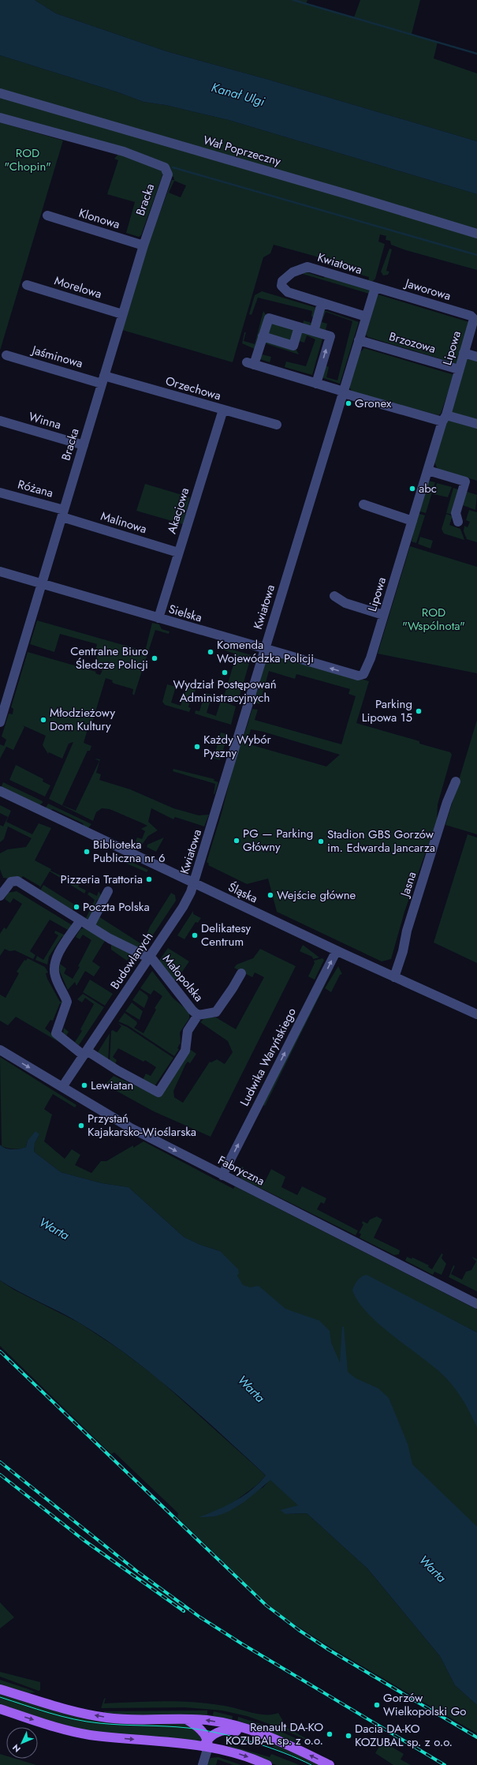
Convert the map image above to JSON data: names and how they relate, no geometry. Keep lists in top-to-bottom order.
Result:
{
  "streets": {
    "street": [
      "Wał Poprzeczny",
      "Bracka",
      "Klonowa",
      "Kwiatowa",
      "Morelowa",
      "Jaworowa",
      "Brzozowa",
      "Lipowa",
      "Jaśminowa",
      "Orzechowa",
      "Winna",
      "Różana",
      "Akacjowa",
      "Malinowa",
      "Sielska",
      "Jasna",
      "Śląska",
      "Budowlanych",
      "Małopolska",
      "Ludwika Waryńskiego",
      "Fabryczna"
    ]
  },
  "crossings": [
    ["Bracka", "Klonowa"],
    ["Bracka", "Morelowa"],
    ["Bracka", "Jaśminowa"],
    ["Bracka", "Orzechowa"],
    ["Bracka", "Winna"],
    ["Bracka", "Różana"],
    ["Bracka", "Malinowa"],
    ["Bracka", "Sielska"],
    ["Kwiatowa", "Jaworowa"],
    ["Kwiatowa", "Brzozowa"],
    ["Kwiatowa", "Sielska"],
    ["Kwiatowa", "Śląska"],
    ["Kwiatowa", "Budowlanych"],
    ["Jaworowa", "Lipowa"],
    ["Brzozowa", "Lipowa"],
    ["Lipowa", "Sielska"],
    ["Jaśminowa", "Orzechowa"],
    ["Orzechowa", "Akacjowa"],
    ["Różana", "Malinowa"],
    ["Akacjowa", "Malinowa"],
    ["Akacjowa", "Sielska"],
    ["Jasna", "Śląska"],
    ["Śląska", "Budowlanych"],
    ["Śląska", "Ludwika Waryńskiego"],
    ["Budowlanych", "Małopolska"],
    ["Budowlanych", "Fabryczna"],
    ["Ludwika Waryńskiego", "Fabryczna"]
  ],
  "one_way": ["Ludwika Waryńskiego", "Fabryczna"],
  "water": ["Kanał Ulgi", "Warta"],
  "parks": ["ROD \"Chopin\"", "ROD \"Wspólnota\""],
  "places": [
    "Gronex",
    "abc",
    "Komenda Wojewódzka Policji",
    "Centralne Biuro Śledcze Policji",
    "Wydział Postępowań Administracyjnych",
    "Parking Lipowa 15",
    "Młodzieżowy Dom Kultury",
    "Każdy Wybór Pyszny",
    "PG — Parking Główny",
    "Stadion GBS Gorzów im. Edwarda Jancarza",
    "Biblioteka Publiczna nr 6",
    "Pizzeria Trattoria",
    "Wejście główne",
    "Poczta Polska",
    "Delikatesy Centrum",
    "Lewiatan",
    "Przystań Kajakarsko-Wioślarska",
    "Gorzów Wielkopolski Go",
    "Renault DA-KO KOZUBAL sp. z o.o.",
    "Dacia DA-KO KOZUBAL sp. z o.o."
  ],
  "north": "bottom left"
}
